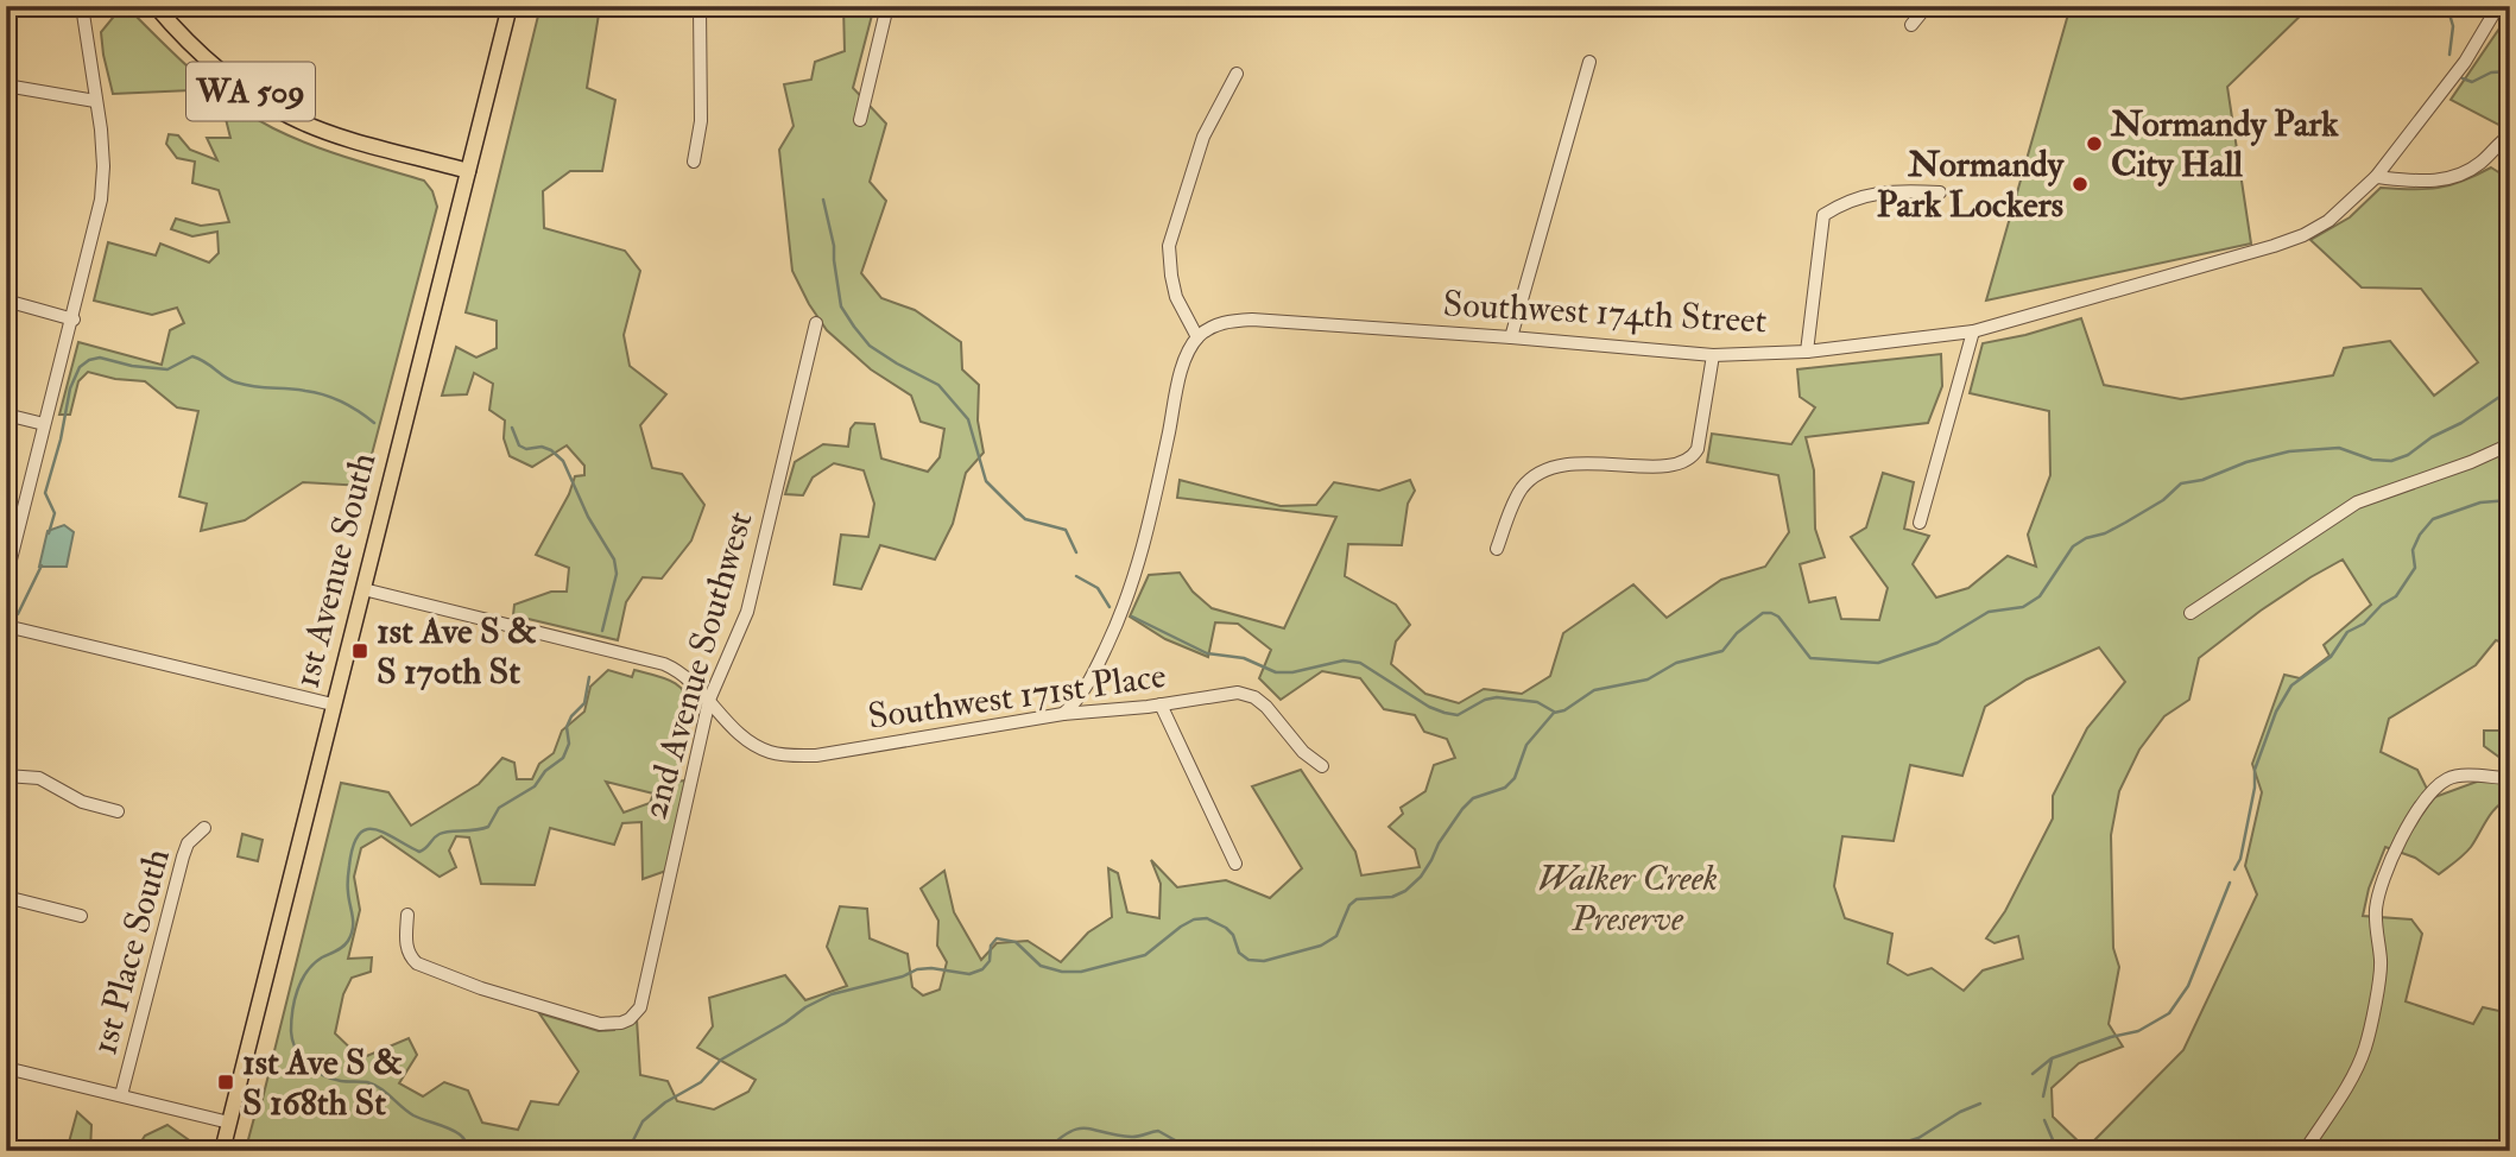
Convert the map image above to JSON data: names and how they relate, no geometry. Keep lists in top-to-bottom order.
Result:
{
  "streets": {
    "main road": ["WA 509", "1st Avenue South"],
    "street": [
      "Southwest 174th Street",
      "2nd Avenue Southwest",
      "Southwest 171st Place",
      "1st Place South"
    ]
  },
  "crossings": [
    ["WA 509", "1st Avenue South"],
    ["1st Avenue South", "Southwest 171st Place"],
    ["2nd Avenue Southwest", "Southwest 171st Place"]
  ],
  "parks": ["Walker Creek Preserve"],
  "places": {
    "other": ["Normandy Park City Hall", "Normandy Park Lockers"],
    "transit": ["1st Ave S & S 170th St", "1st Ave S & S 168th St"]
  }
}
